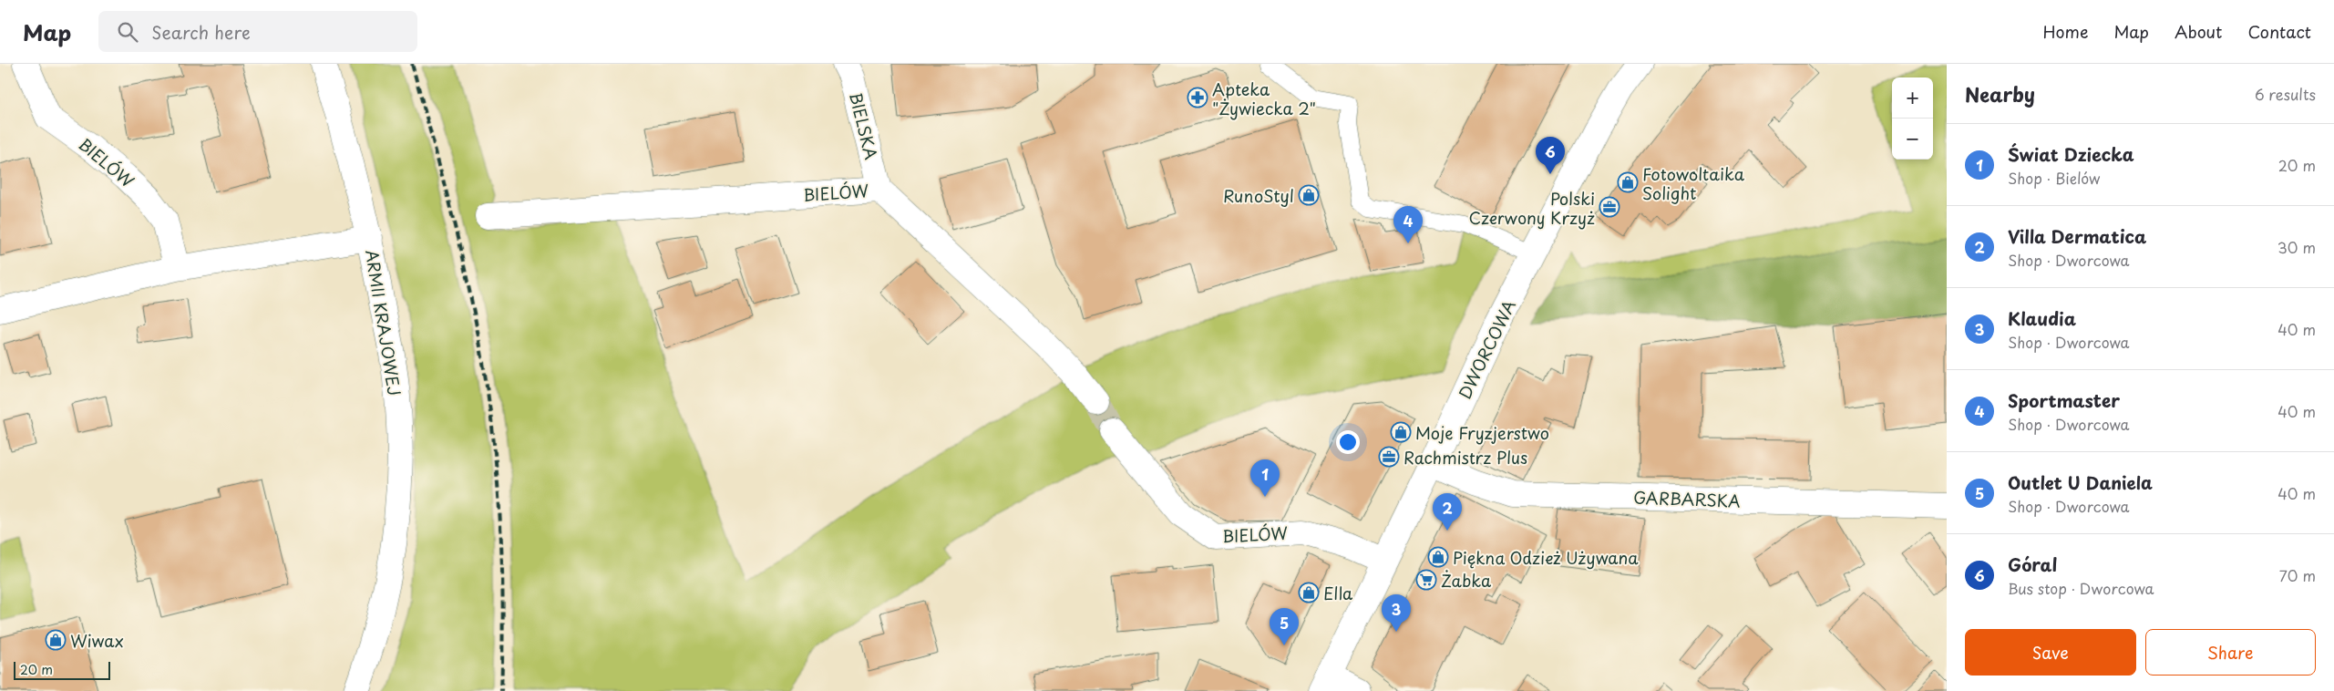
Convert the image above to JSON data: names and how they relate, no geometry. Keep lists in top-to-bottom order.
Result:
{
  "streets": {
    "street": [
      "BIELSKA",
      "BIELÓW",
      "ARMII KRAJOWEJ",
      "DWORCOWA",
      "GARBARSKA"
    ]
  },
  "crossings": [
    ["BIELSKA", "BIELÓW"],
    ["BIELÓW", "DWORCOWA"],
    ["DWORCOWA", "GARBARSKA"]
  ],
  "places": {
    "pharmacy": ["Apteka \"Żywiecka 2\""],
    "shop": [
      "Fotowoltaika Solight",
      "RunoStyl",
      "Moje Fryzjerstwo",
      "Piękna Odzież Używana",
      "Ella",
      "Wiwax"
    ],
    "office": ["Polski Czerwony Krzyż", "Rachmistrz Plus"],
    "supermarket": ["Żabka"]
  },
  "scale_bar": "20 m",
  "page": {
    "header": "Map",
    "search": "Search here",
    "nav": [
      "Home",
      "Map",
      "About",
      "Contact"
    ],
    "heading": ["Nearby", "6 results"],
    "map_buttons": ["+", "−"],
    "list": [
      {
        "mark": "1",
        "name": "Świat Dziecka",
        "note": "Shop · Bielów",
        "value": "20 m"
      },
      {
        "mark": "2",
        "name": "Villa Dermatica",
        "note": "Shop · Dworcowa",
        "value": "30 m"
      },
      {
        "mark": "3",
        "name": "Klaudia",
        "note": "Shop · Dworcowa",
        "value": "40 m"
      },
      {
        "mark": "4",
        "name": "Sportmaster",
        "note": "Shop · Dworcowa",
        "value": "40 m"
      },
      {
        "mark": "5",
        "name": "Outlet U Daniela",
        "note": "Shop · Dworcowa",
        "value": "40 m"
      },
      {
        "mark": "6",
        "name": "Góral",
        "note": "Bus stop · Dworcowa",
        "value": "70 m"
      }
    ],
    "pins": [
      "6",
      "4",
      "1",
      "2",
      "3",
      "5"
    ],
    "buttons": ["Save", "Share"],
    "scale": "20 m"
  }
}
